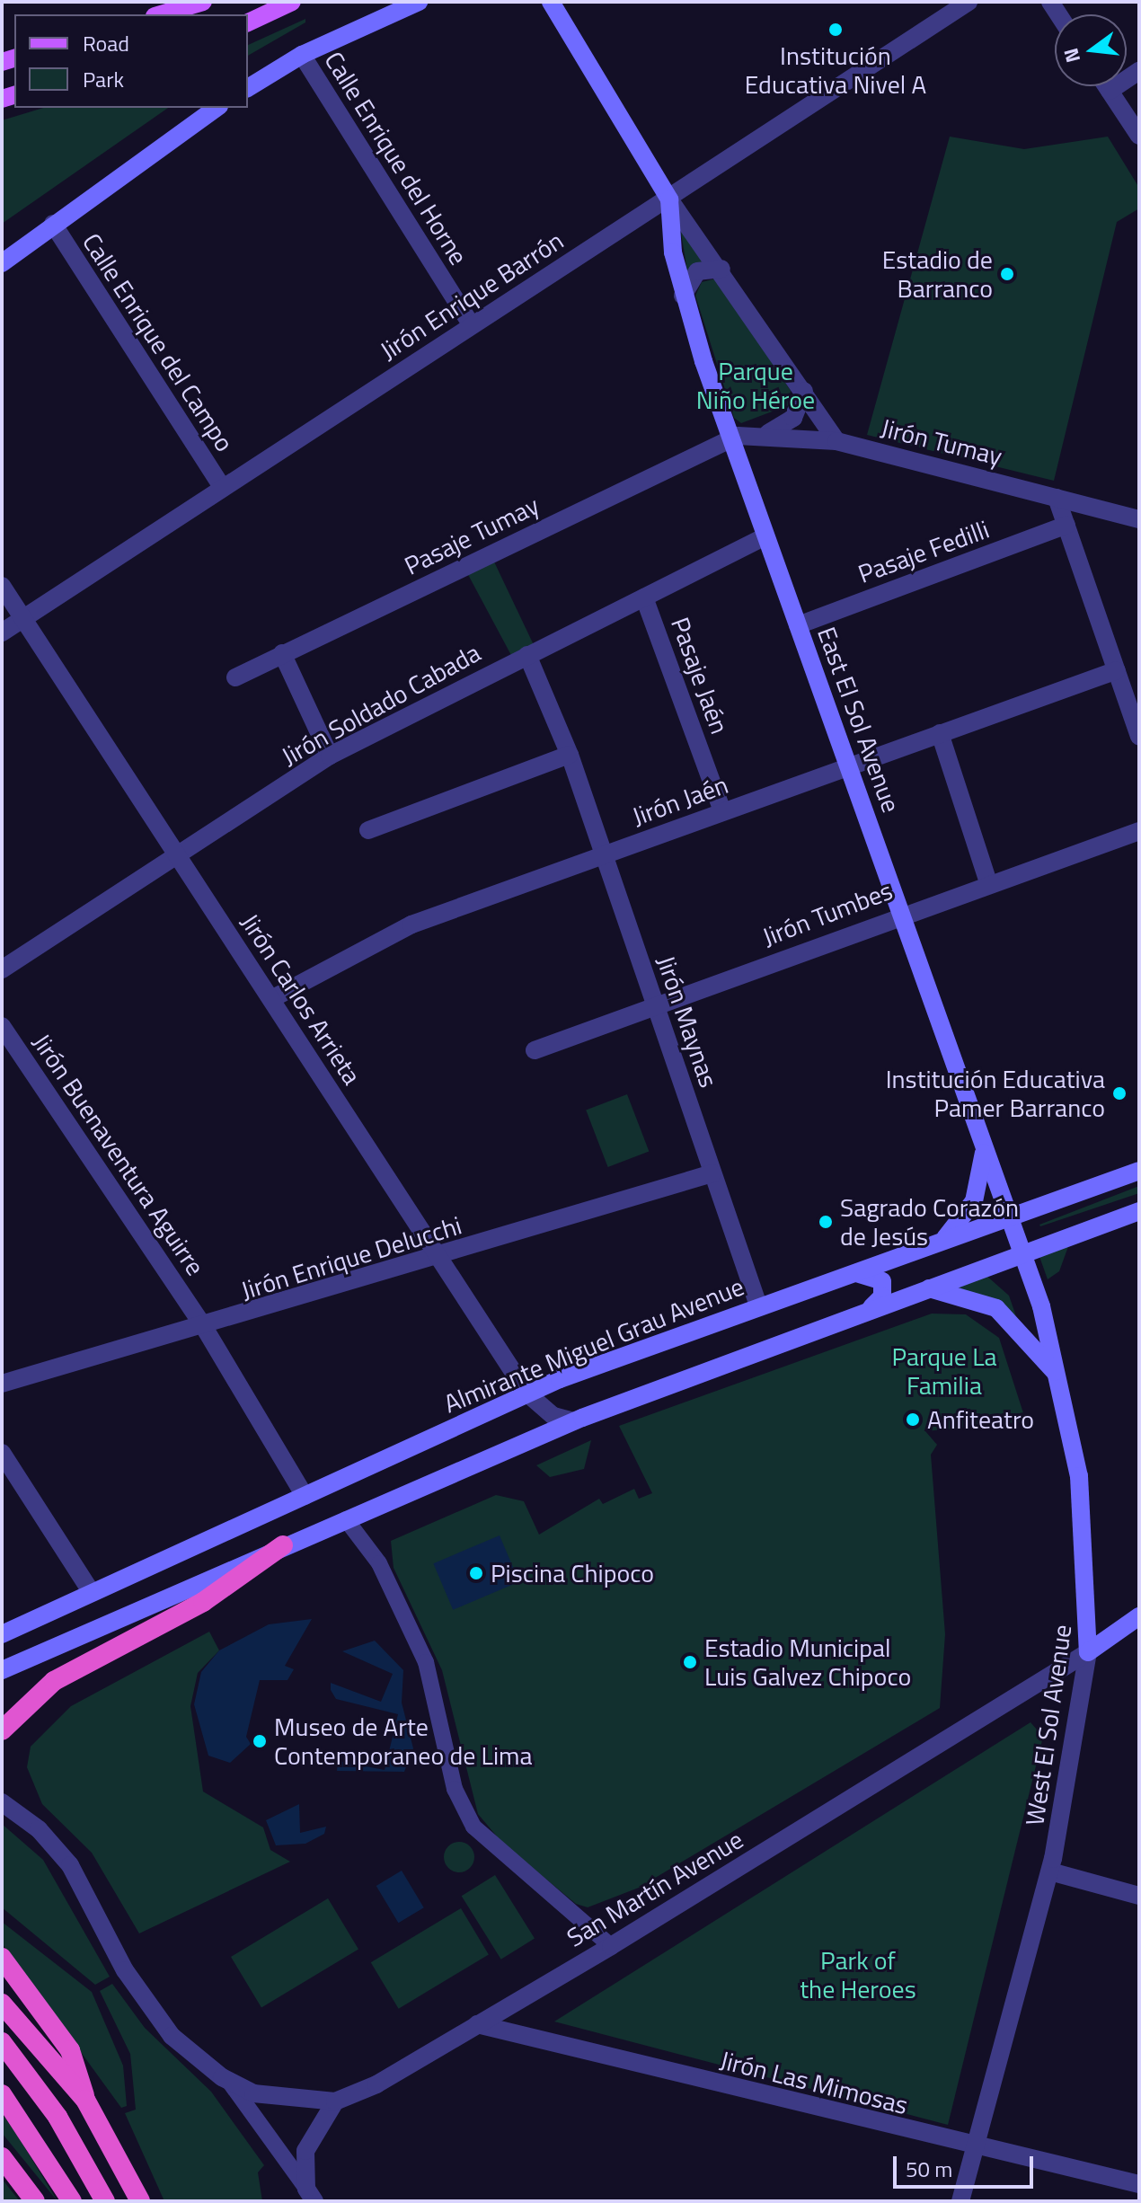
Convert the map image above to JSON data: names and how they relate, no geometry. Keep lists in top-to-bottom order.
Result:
{
  "streets": {
    "main road": ["East El Sol Avenue", "Almirante Miguel Grau Avenue", "West El Sol Avenue"],
    "street": [
      "Calle Enrique del Horne",
      "Jirón Enrique Barrón",
      "Calle Enrique del Campo",
      "Jirón Tumay",
      "Pasaje Tumay",
      "Pasaje Fedilli",
      "Pasaje Jaén",
      "Jirón Soldado Cabada",
      "Jirón Jaén",
      "Jirón Tumbes",
      "Jirón Carlos Arrieta",
      "Jirón Maynas",
      "Jirón Buenaventura Aguirre",
      "Jirón Enrique Delucchi",
      "San Martín Avenue",
      "Jirón Las Mimosas"
    ]
  },
  "crossings": [
    ["Calle Enrique del Horne", "Jirón Enrique Barrón"],
    ["Jirón Enrique Barrón", "Calle Enrique del Campo"],
    ["Jirón Enrique Barrón", "East El Sol Avenue"],
    ["Jirón Enrique Barrón", "Jirón Carlos Arrieta"],
    ["Jirón Tumay", "Pasaje Tumay"],
    ["Jirón Tumay", "East El Sol Avenue"],
    ["Pasaje Tumay", "East El Sol Avenue"],
    ["Pasaje Fedilli", "East El Sol Avenue"],
    ["Pasaje Jaén", "Jirón Soldado Cabada"],
    ["Pasaje Jaén", "Jirón Jaén"],
    ["Jirón Soldado Cabada", "East El Sol Avenue"],
    ["Jirón Soldado Cabada", "Jirón Carlos Arrieta"],
    ["Jirón Soldado Cabada", "Jirón Maynas"],
    ["East El Sol Avenue", "Jirón Jaén"],
    ["East El Sol Avenue", "Jirón Tumbes"],
    ["East El Sol Avenue", "Almirante Miguel Grau Avenue"],
    ["East El Sol Avenue", "West El Sol Avenue"],
    ["Jirón Jaén", "Jirón Carlos Arrieta"],
    ["Jirón Jaén", "Jirón Maynas"],
    ["Jirón Tumbes", "Jirón Maynas"],
    ["Jirón Carlos Arrieta", "Jirón Enrique Delucchi"],
    ["Jirón Carlos Arrieta", "Almirante Miguel Grau Avenue"],
    ["Jirón Maynas", "Jirón Enrique Delucchi"],
    ["Jirón Maynas", "Almirante Miguel Grau Avenue"],
    ["Jirón Buenaventura Aguirre", "Jirón Enrique Delucchi"],
    ["Jirón Buenaventura Aguirre", "Almirante Miguel Grau Avenue"],
    ["West El Sol Avenue", "San Martín Avenue"],
    ["West El Sol Avenue", "Jirón Las Mimosas"],
    ["San Martín Avenue", "Jirón Las Mimosas"]
  ],
  "parks": ["Parque Niño Héroe", "Parque La Familia", "Park of the Heroes"],
  "places": [
    "Institución Educativa Nivel A",
    "Estadio de Barranco",
    "Institución Educativa Pamer Barranco",
    "Sagrado Corazón de Jesús",
    "Anfiteatro",
    "Piscina Chipoco",
    "Estadio Municipal Luis Galvez Chipoco",
    "Museo de Arte Contemporaneo de Lima"
  ],
  "legend": ["Road", "Park"],
  "scale_bar": "50 m",
  "north": "left"
}
